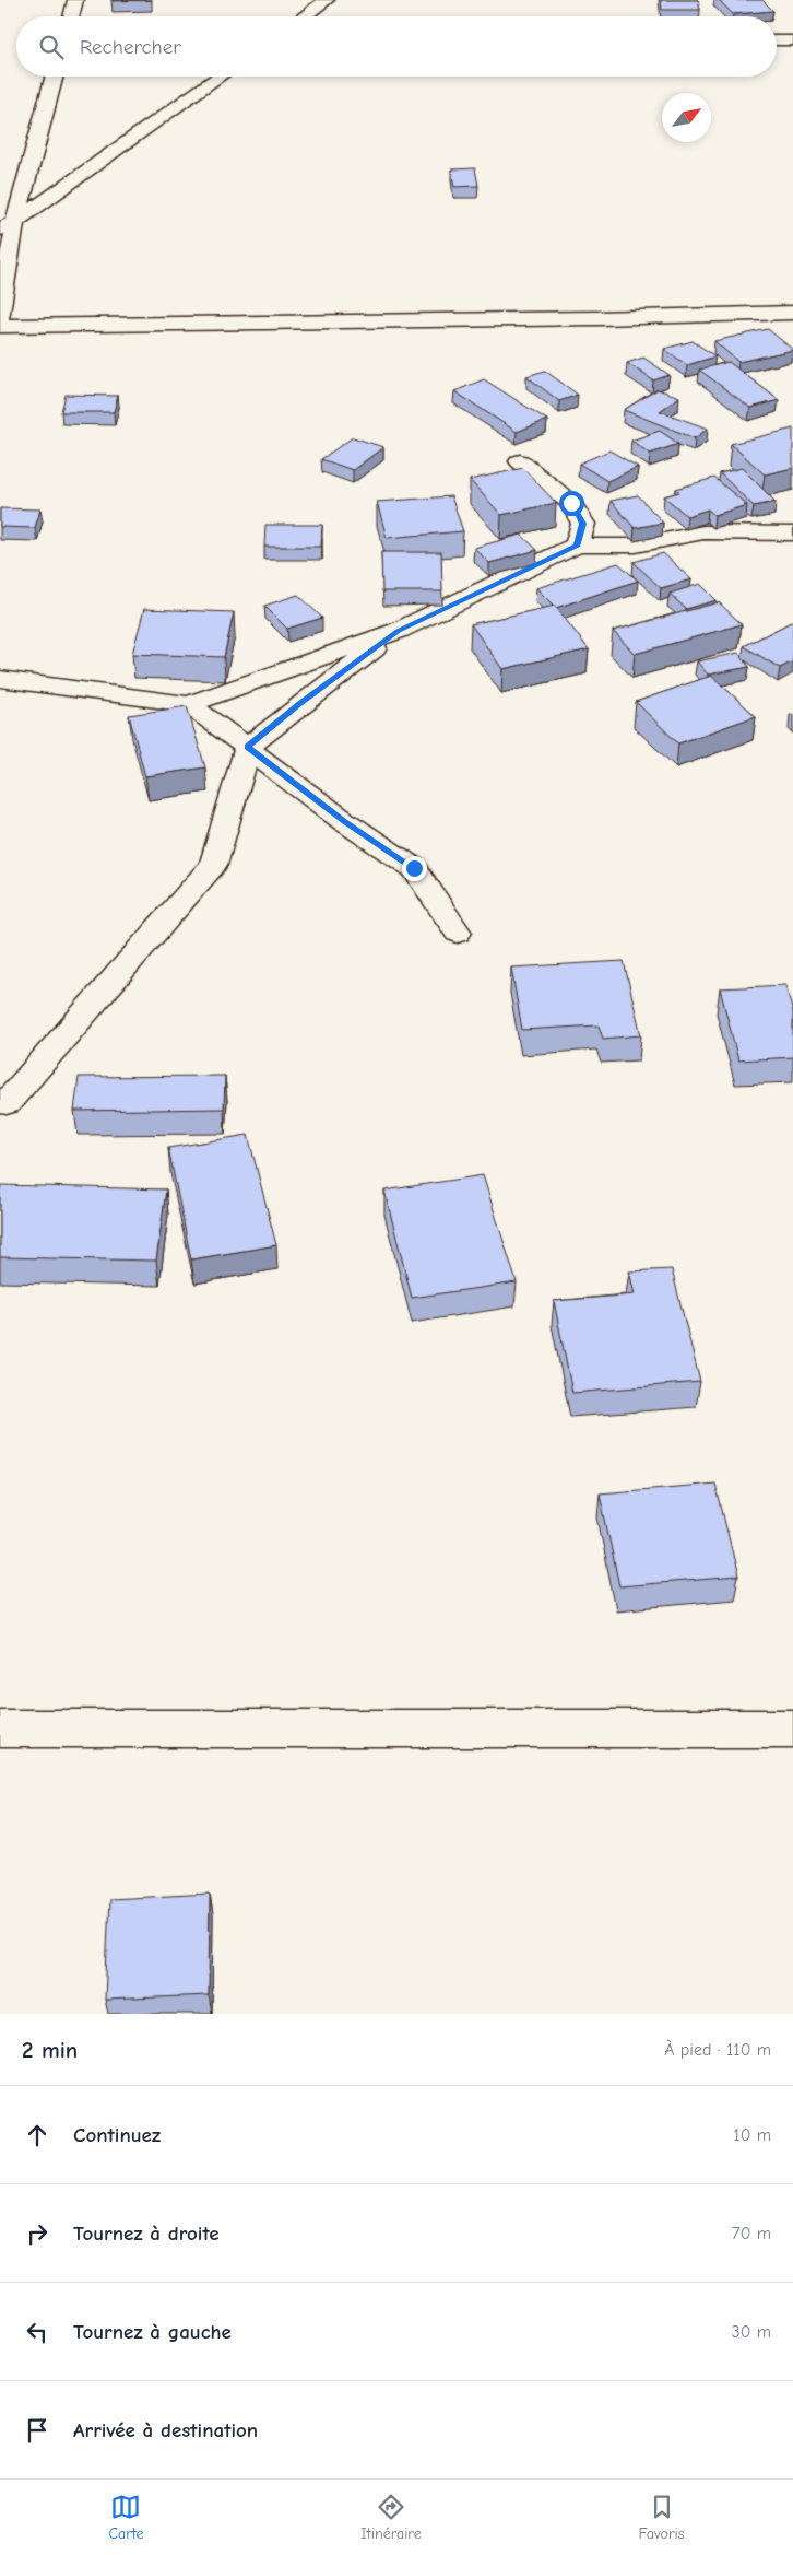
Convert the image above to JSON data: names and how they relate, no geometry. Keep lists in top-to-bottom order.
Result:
{
  "north": "top right",
  "page": {
    "search": "Rechercher",
    "heading": ["2 min", "À pied · 110 m"],
    "list": [
      ["Continuez", "10 m"],
      ["Tournez à droite", "70 m"],
      ["Tournez à gauche", "30 m"],
      "Arrivée à destination"
    ],
    "nav": ["Carte", "Itinéraire", "Favoris"]
  }
}
